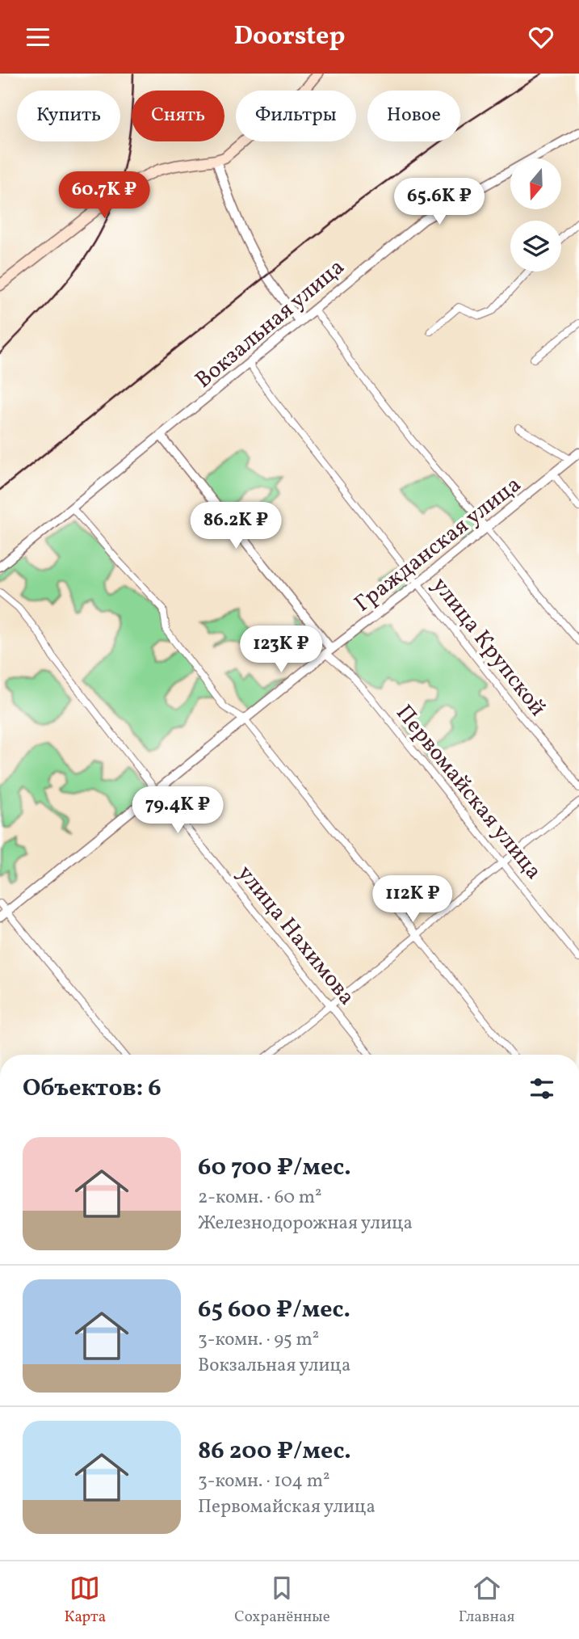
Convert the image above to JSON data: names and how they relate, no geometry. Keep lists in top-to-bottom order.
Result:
{
  "streets": {
    "street": [
      "Вокзальная улица",
      "Гражданская улица",
      "улица Крупской",
      "Первомайская улица",
      "улица Нахимова"
    ]
  },
  "crossings": [
    ["Вокзальная улица", "улица Крупской"],
    ["Вокзальная улица", "Первомайская улица"],
    ["Гражданская улица", "улица Крупской"],
    ["Гражданская улица", "Первомайская улица"],
    ["Гражданская улица", "улица Нахимова"]
  ],
  "north": "bottom",
  "page": {
    "header": "Doorstep",
    "chip": [
      "Купить",
      "Снять",
      "Фильтры",
      "Новое"
    ],
    "price": [
      "60.7K ₽",
      "65.6K ₽",
      "86.2K ₽",
      "123K ₽",
      "79.4K ₽",
      "112K ₽"
    ],
    "heading": "Объектов: 6",
    "list": [
      {
        "name": "60 700 ₽/мес.",
        "note": "2-комн. · 60 m² · Железнодорожная улица"
      },
      {
        "name": "65 600 ₽/мес.",
        "note": "3-комн. · 95 m² · Вокзальная улица"
      },
      {
        "name": "86 200 ₽/мес.",
        "note": "3-комн. · 104 m² · Первомайская улица"
      }
    ],
    "tabs": ["Карта", "Сохранённые", "Главная"]
  }
}
